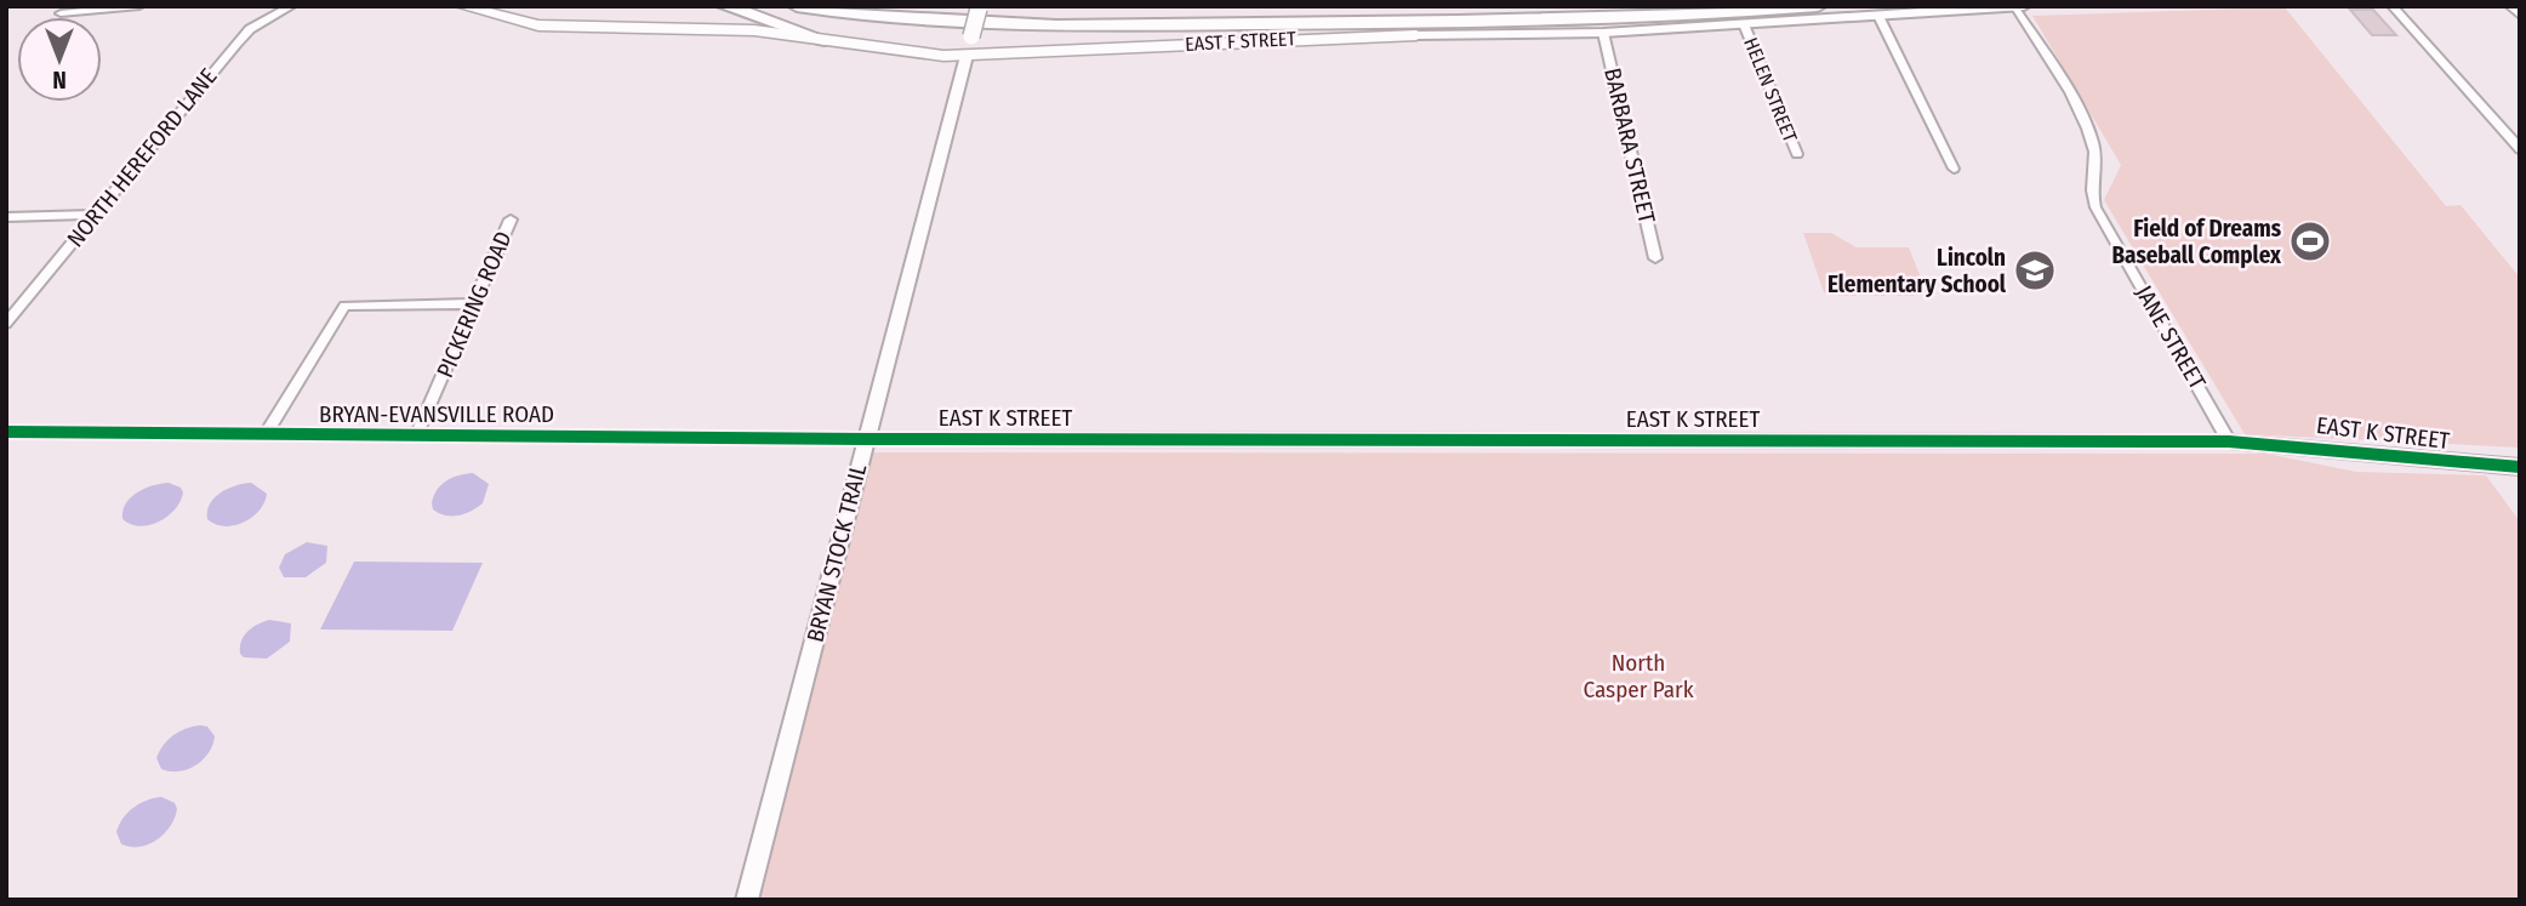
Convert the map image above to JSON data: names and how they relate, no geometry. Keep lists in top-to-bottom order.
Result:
{
  "streets": {
    "main road": ["EAST F STREET", "EAST K STREET", "BRYAN STOCK TRAIL"],
    "street": [
      "HELEN STREET",
      "BARBARA STREET",
      "NORTH HEREFORD LANE",
      "PICKERING ROAD",
      "JANE STREET",
      "BRYAN-EVANSVILLE ROAD"
    ]
  },
  "crossings": [
    ["EAST F STREET", "HELEN STREET"],
    ["EAST F STREET", "BARBARA STREET"],
    ["EAST F STREET", "JANE STREET"],
    ["EAST F STREET", "BRYAN STOCK TRAIL"],
    ["PICKERING ROAD", "BRYAN-EVANSVILLE ROAD"],
    ["JANE STREET", "EAST K STREET"],
    ["BRYAN-EVANSVILLE ROAD", "EAST K STREET"],
    ["BRYAN-EVANSVILLE ROAD", "BRYAN STOCK TRAIL"],
    ["EAST K STREET", "BRYAN STOCK TRAIL"]
  ],
  "parks": ["North Casper Park"],
  "places": {
    "sports": ["Field of Dreams Baseball Complex"],
    "school or university": ["Lincoln Elementary School"]
  },
  "north": "bottom"
}
